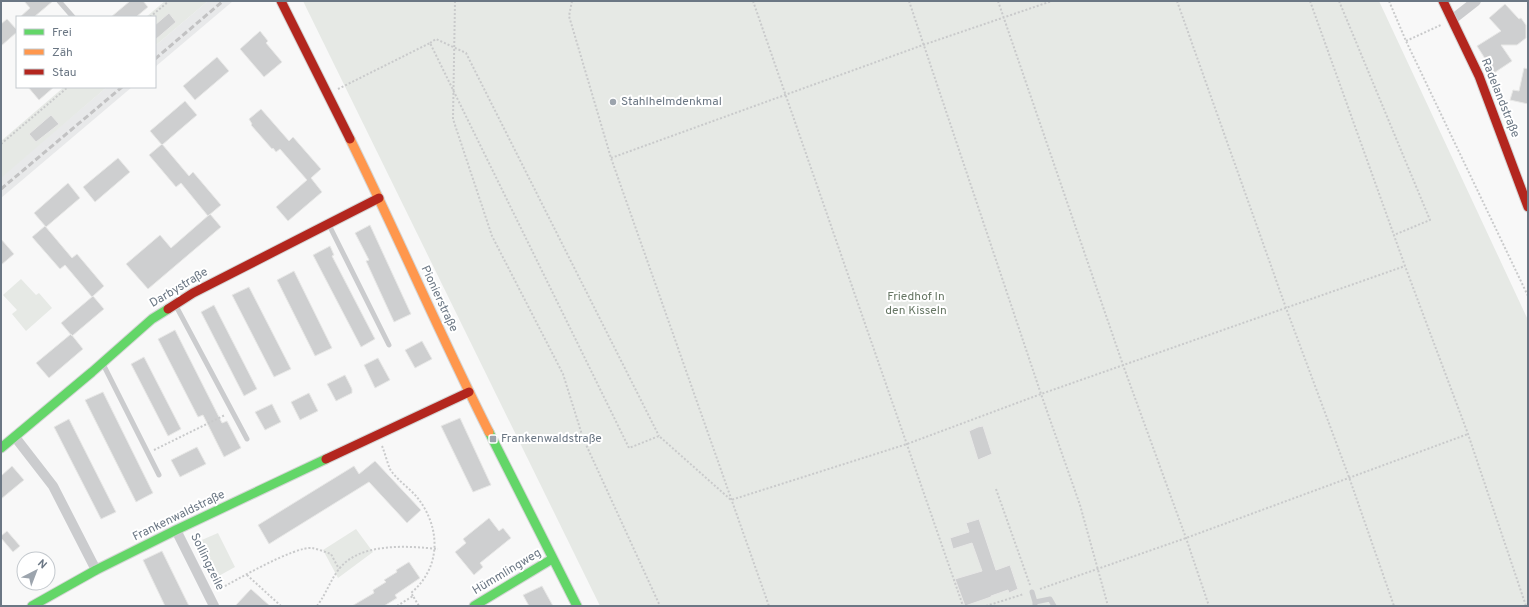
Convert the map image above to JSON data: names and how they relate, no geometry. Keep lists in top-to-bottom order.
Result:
{
  "streets": {
    "street": [
      "Radelandstraße",
      "Darbystraße",
      "Pionierstraße",
      "Frankenwaldstraße",
      "Sollingzeile",
      "Hümmlingweg"
    ]
  },
  "crossings": [
    ["Darbystraße", "Pionierstraße"],
    ["Pionierstraße", "Frankenwaldstraße"],
    ["Pionierstraße", "Hümmlingweg"],
    ["Frankenwaldstraße", "Sollingzeile"]
  ],
  "parks": ["Friedhof In den Kisseln"],
  "places": {
    "other": ["Stahlhelmdenkmal"],
    "transit": ["Frankenwaldstraße"]
  },
  "legend": ["Frei", "Zäh", "Stau"],
  "north": "top right"
}
